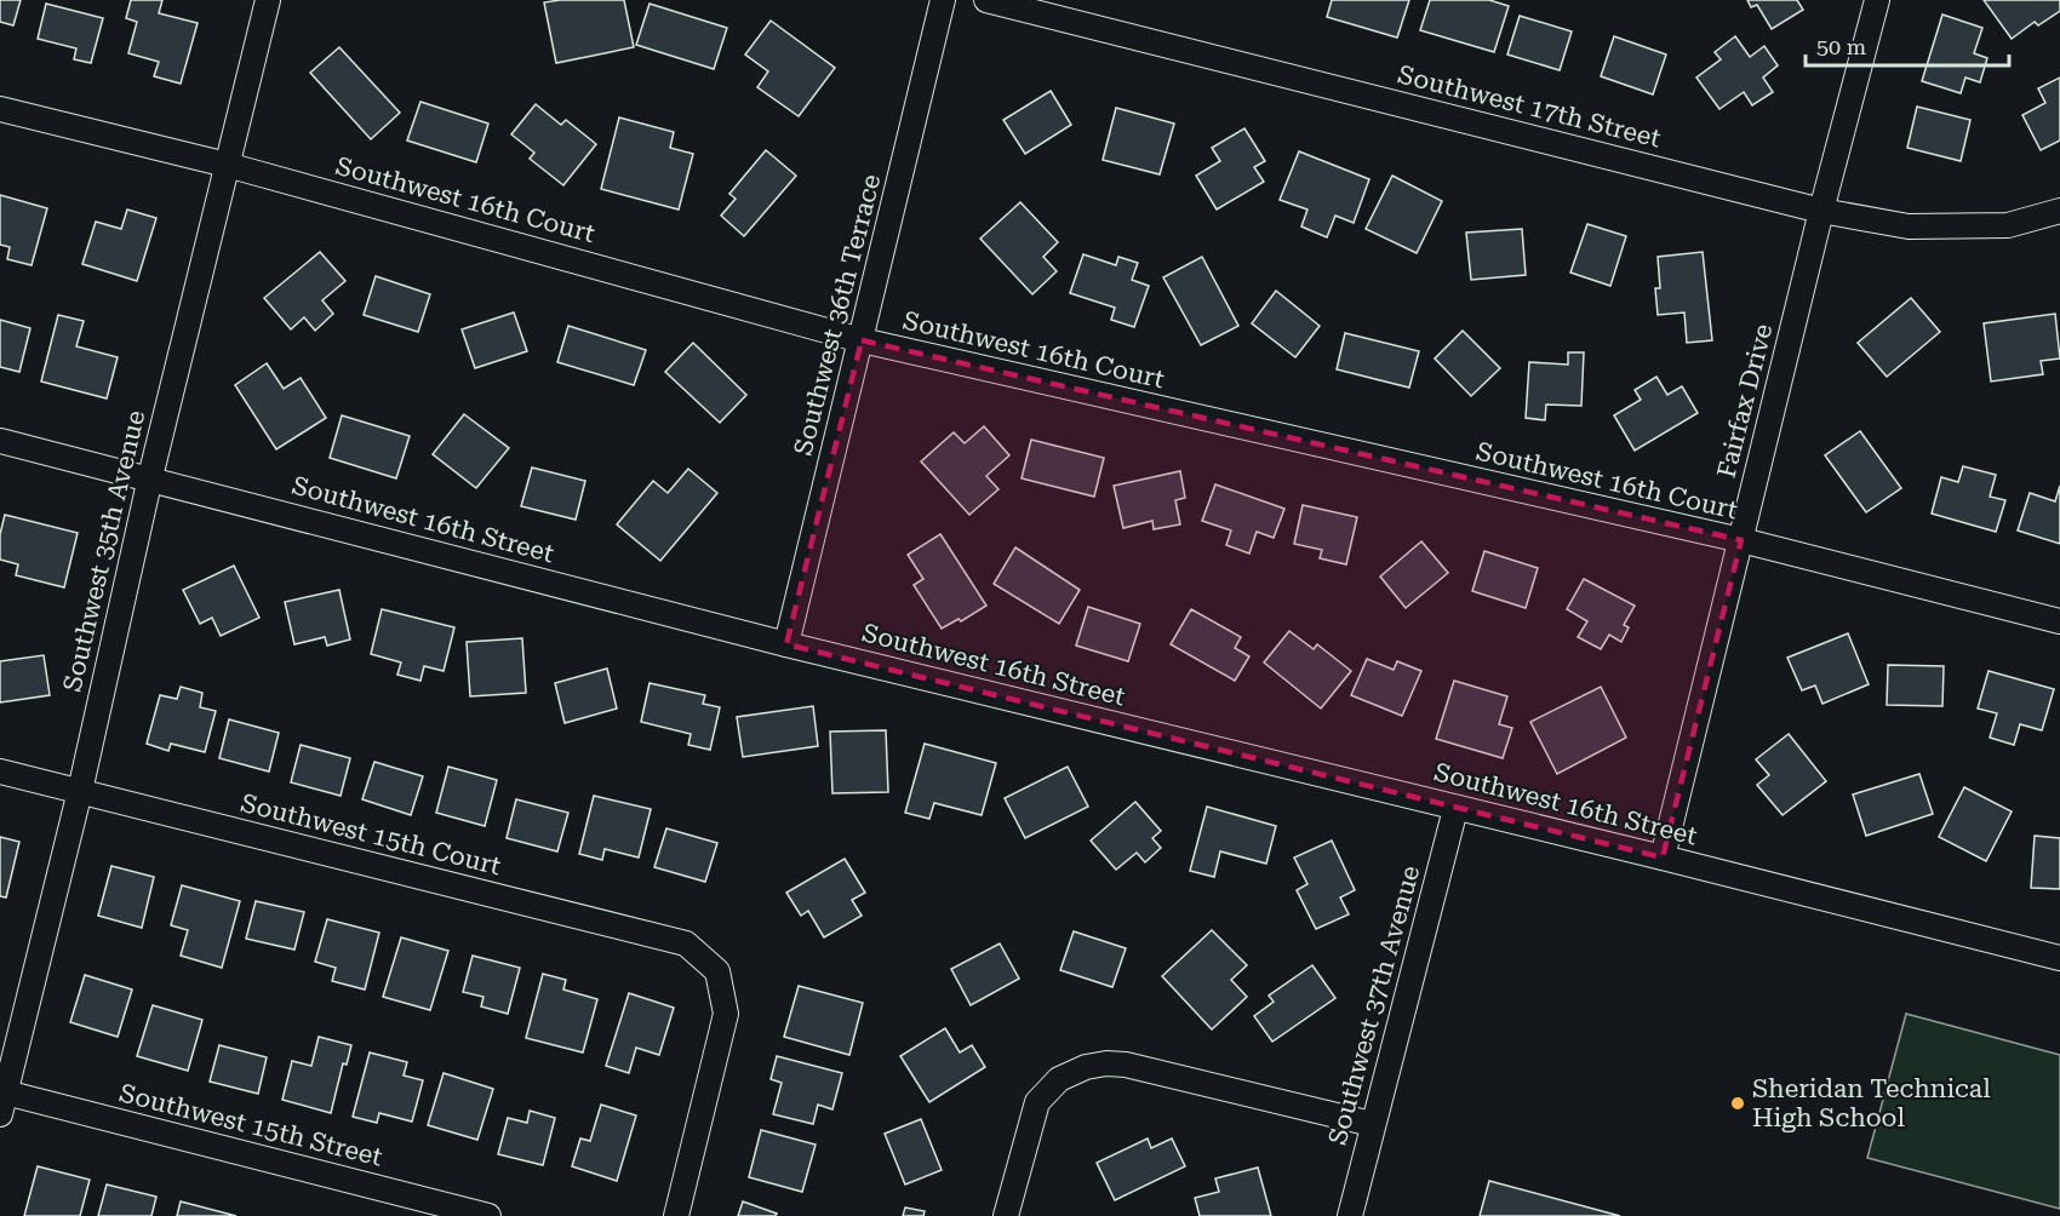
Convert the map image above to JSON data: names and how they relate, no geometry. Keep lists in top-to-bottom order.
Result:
{
  "streets": {
    "street": [
      "Southwest 17th Street",
      "Southwest 16th Court",
      "Southwest 36th Terrace",
      "Fairfax Drive",
      "Southwest 16th Street",
      "Southwest 35th Avenue",
      "Southwest 15th Court",
      "Southwest 37th Avenue",
      "Southwest 15th Street"
    ]
  },
  "crossings": [
    ["Southwest 17th Street", "Fairfax Drive"],
    ["Southwest 16th Court", "Southwest 36th Terrace"],
    ["Southwest 16th Court", "Fairfax Drive"],
    ["Southwest 16th Court", "Southwest 35th Avenue"],
    ["Southwest 36th Terrace", "Southwest 16th Street"],
    ["Fairfax Drive", "Southwest 16th Street"],
    ["Southwest 16th Street", "Southwest 35th Avenue"],
    ["Southwest 16th Street", "Southwest 37th Avenue"],
    ["Southwest 35th Avenue", "Southwest 15th Court"],
    ["Southwest 35th Avenue", "Southwest 15th Street"]
  ],
  "places": ["Sheridan Technical High School"],
  "scale_bar": "50 m"
}
